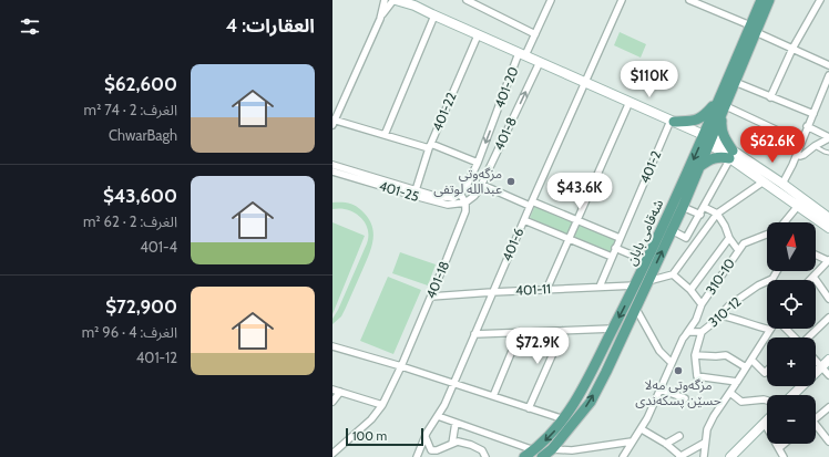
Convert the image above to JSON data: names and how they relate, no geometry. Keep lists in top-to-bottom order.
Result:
{
  "streets": {
    "main road": ["شەقامی بابان"],
    "street": [
      "401-20",
      "401-22",
      "401-8",
      "401-2",
      "401-25",
      "401-6",
      "310-10",
      "401-18",
      "401-11",
      "310-12"
    ]
  },
  "crossings": [
    ["401-20", "401-25"],
    ["401-22", "401-25"],
    ["401-8", "401-25"],
    ["401-8", "401-18"],
    ["401-2", "401-11"],
    ["401-25", "401-18"],
    ["شەقامی بابان", "401-11"],
    ["401-6", "401-11"],
    ["401-18", "401-11"]
  ],
  "one_way": ["401-20", "401-8"],
  "places": ["مزگەوتی عبداللە لوتفی", "مزگەوتی مەلا حسێن پسکەندی"],
  "scale_bar": "100 m",
  "north": "top",
  "page": {
    "heading": "العقارات: 4",
    "list": [
      {
        "name": "$62,600",
        "note": "الغرف: 2 · 74 m² · ChwarBagh"
      },
      {
        "name": "$43,600",
        "note": "الغرف: 2 · 62 m² · 401-4"
      },
      {
        "name": "$72,900",
        "note": "الغرف: 4 · 96 m² · 401-12"
      }
    ],
    "price": [
      "$110K",
      "$62.6K",
      "$43.6K",
      "$72.9K"
    ],
    "map_buttons": ["+", "−"],
    "scale": "100 m"
  }
}
